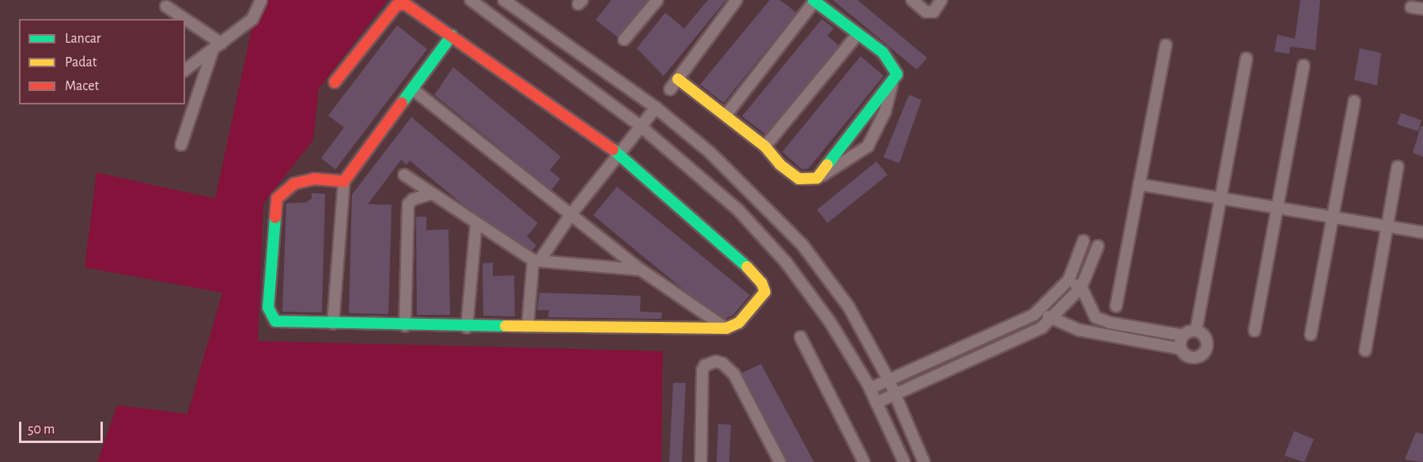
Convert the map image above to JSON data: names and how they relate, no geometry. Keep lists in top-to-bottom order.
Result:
{
  "legend": ["Lancar", "Padat", "Macet"],
  "scale_bar": "50 m"
}
